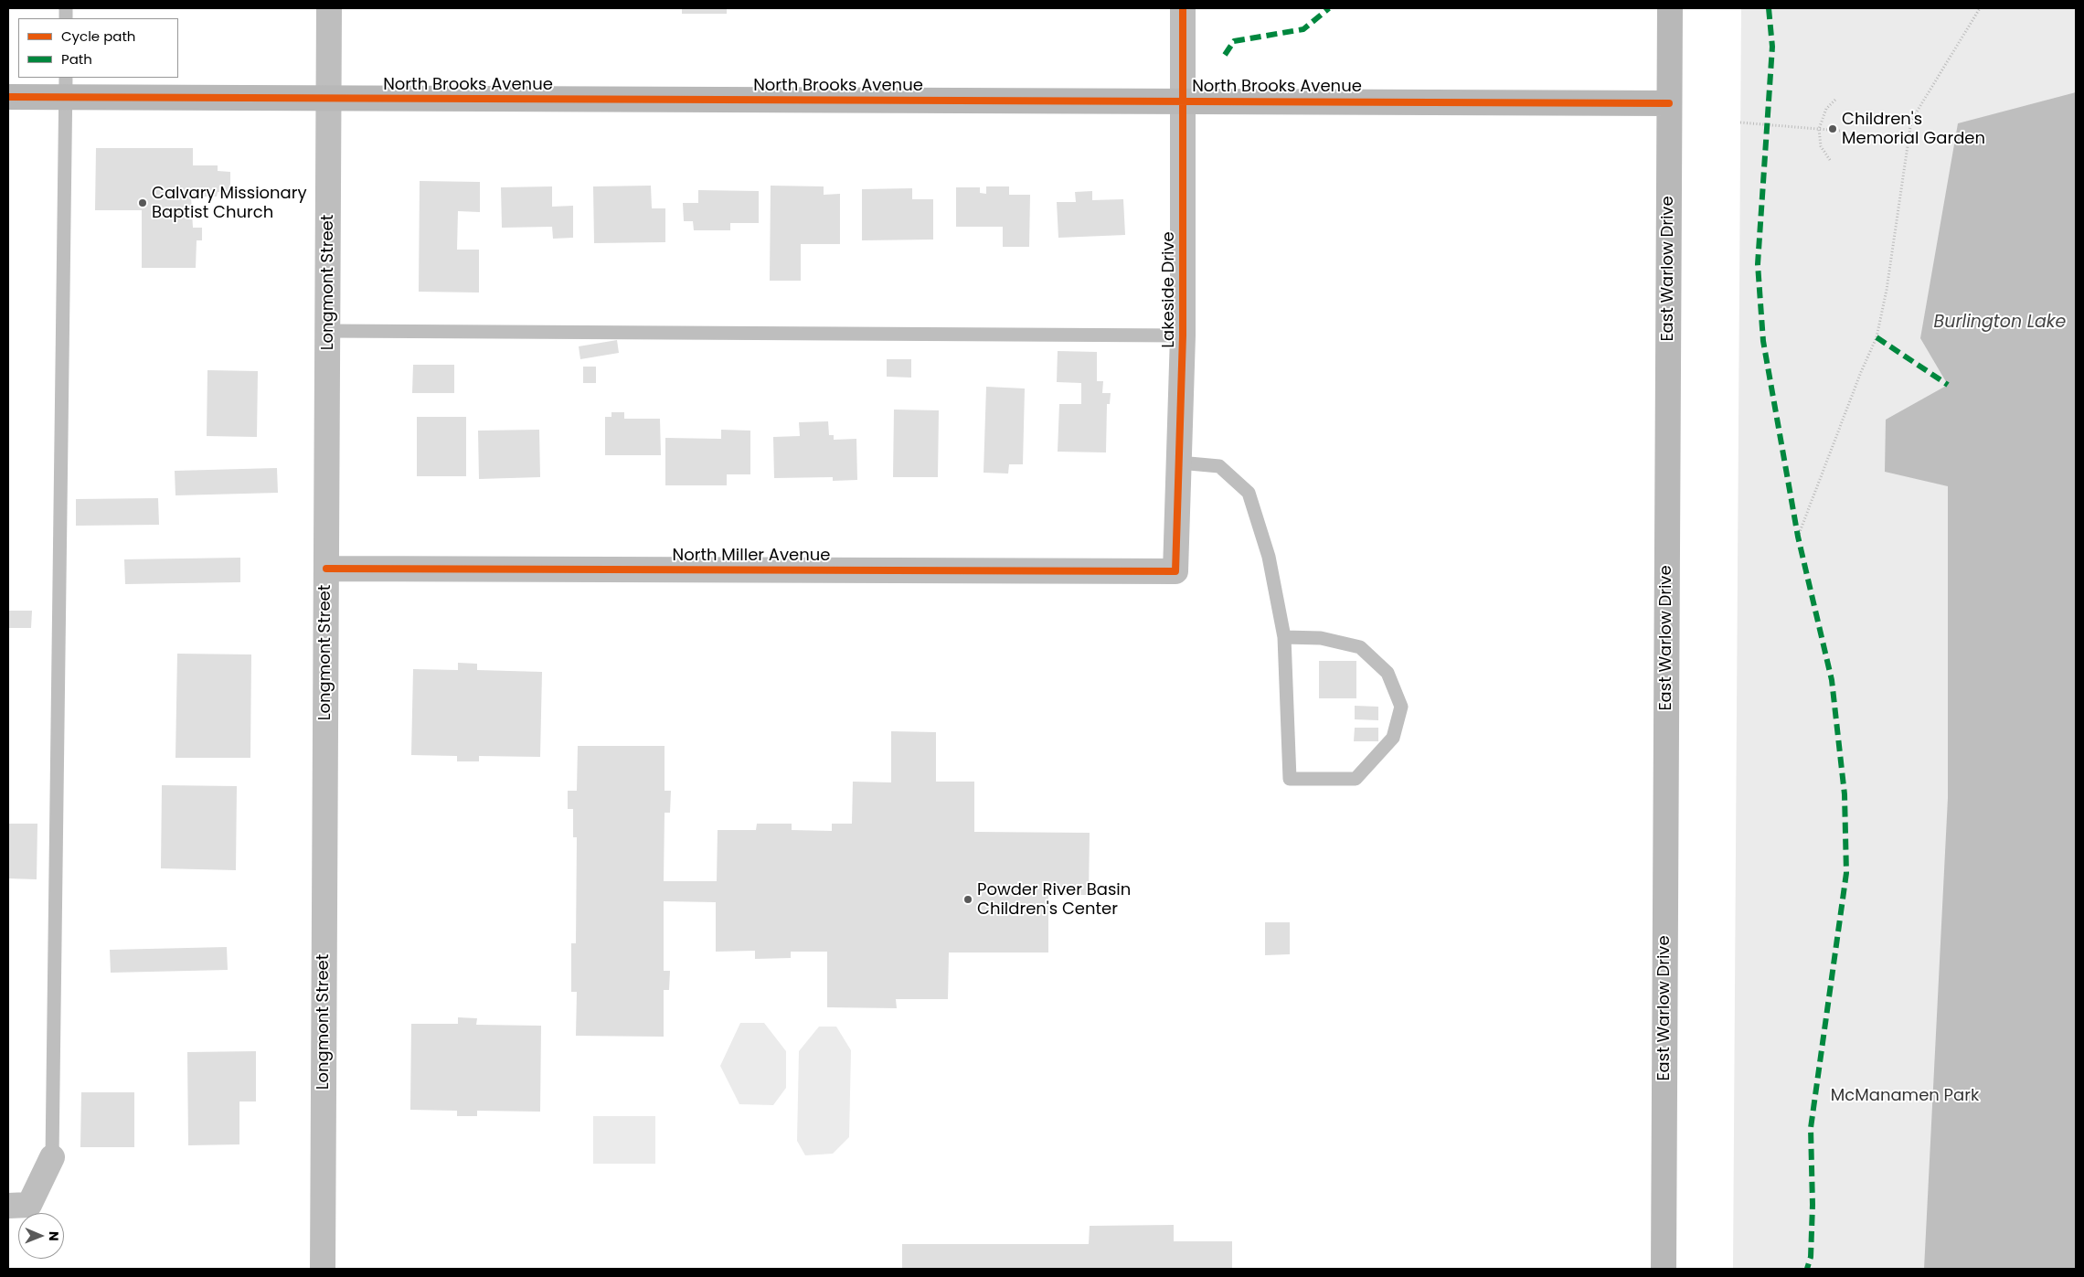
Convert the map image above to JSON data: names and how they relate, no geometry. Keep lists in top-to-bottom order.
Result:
{
  "streets": {
    "street": [
      "North Brooks Avenue",
      "East Warlow Drive",
      "Longmont Street",
      "Lakeside Drive",
      "North Miller Avenue"
    ]
  },
  "crossings": [
    ["North Brooks Avenue", "East Warlow Drive"],
    ["North Brooks Avenue", "Longmont Street"],
    ["North Brooks Avenue", "Lakeside Drive"],
    ["Longmont Street", "North Miller Avenue"],
    ["Lakeside Drive", "North Miller Avenue"]
  ],
  "water": ["Burlington Lake"],
  "parks": ["McManamen Park"],
  "places": ["Children's Memorial Garden", "Calvary Missionary Baptist Church", "Powder River Basin Children's Center"],
  "legend": ["Cycle path", "Path"],
  "north": "right"
}
